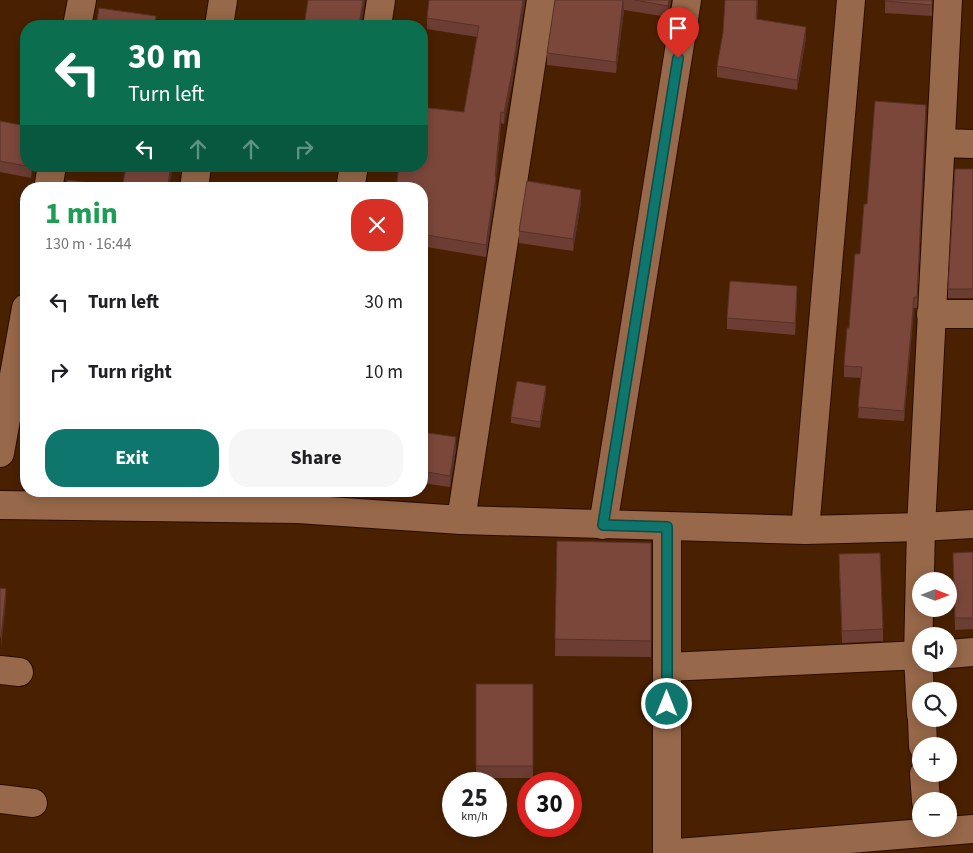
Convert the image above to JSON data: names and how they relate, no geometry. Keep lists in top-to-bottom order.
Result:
{
  "north": "right",
  "page": {
    "turn": ["30 m", "Turn left"],
    "heading": ["1 min", "130 m · 16:44"],
    "list": [
      {
        "name": "Turn left",
        "value": "30 m"
      },
      {
        "name": "Turn right",
        "value": "10 m"
      }
    ],
    "buttons": ["Exit", "Share"],
    "map_buttons": ["+", "−"],
    "speed": "25 km/h",
    "limit": "30"
  }
}
